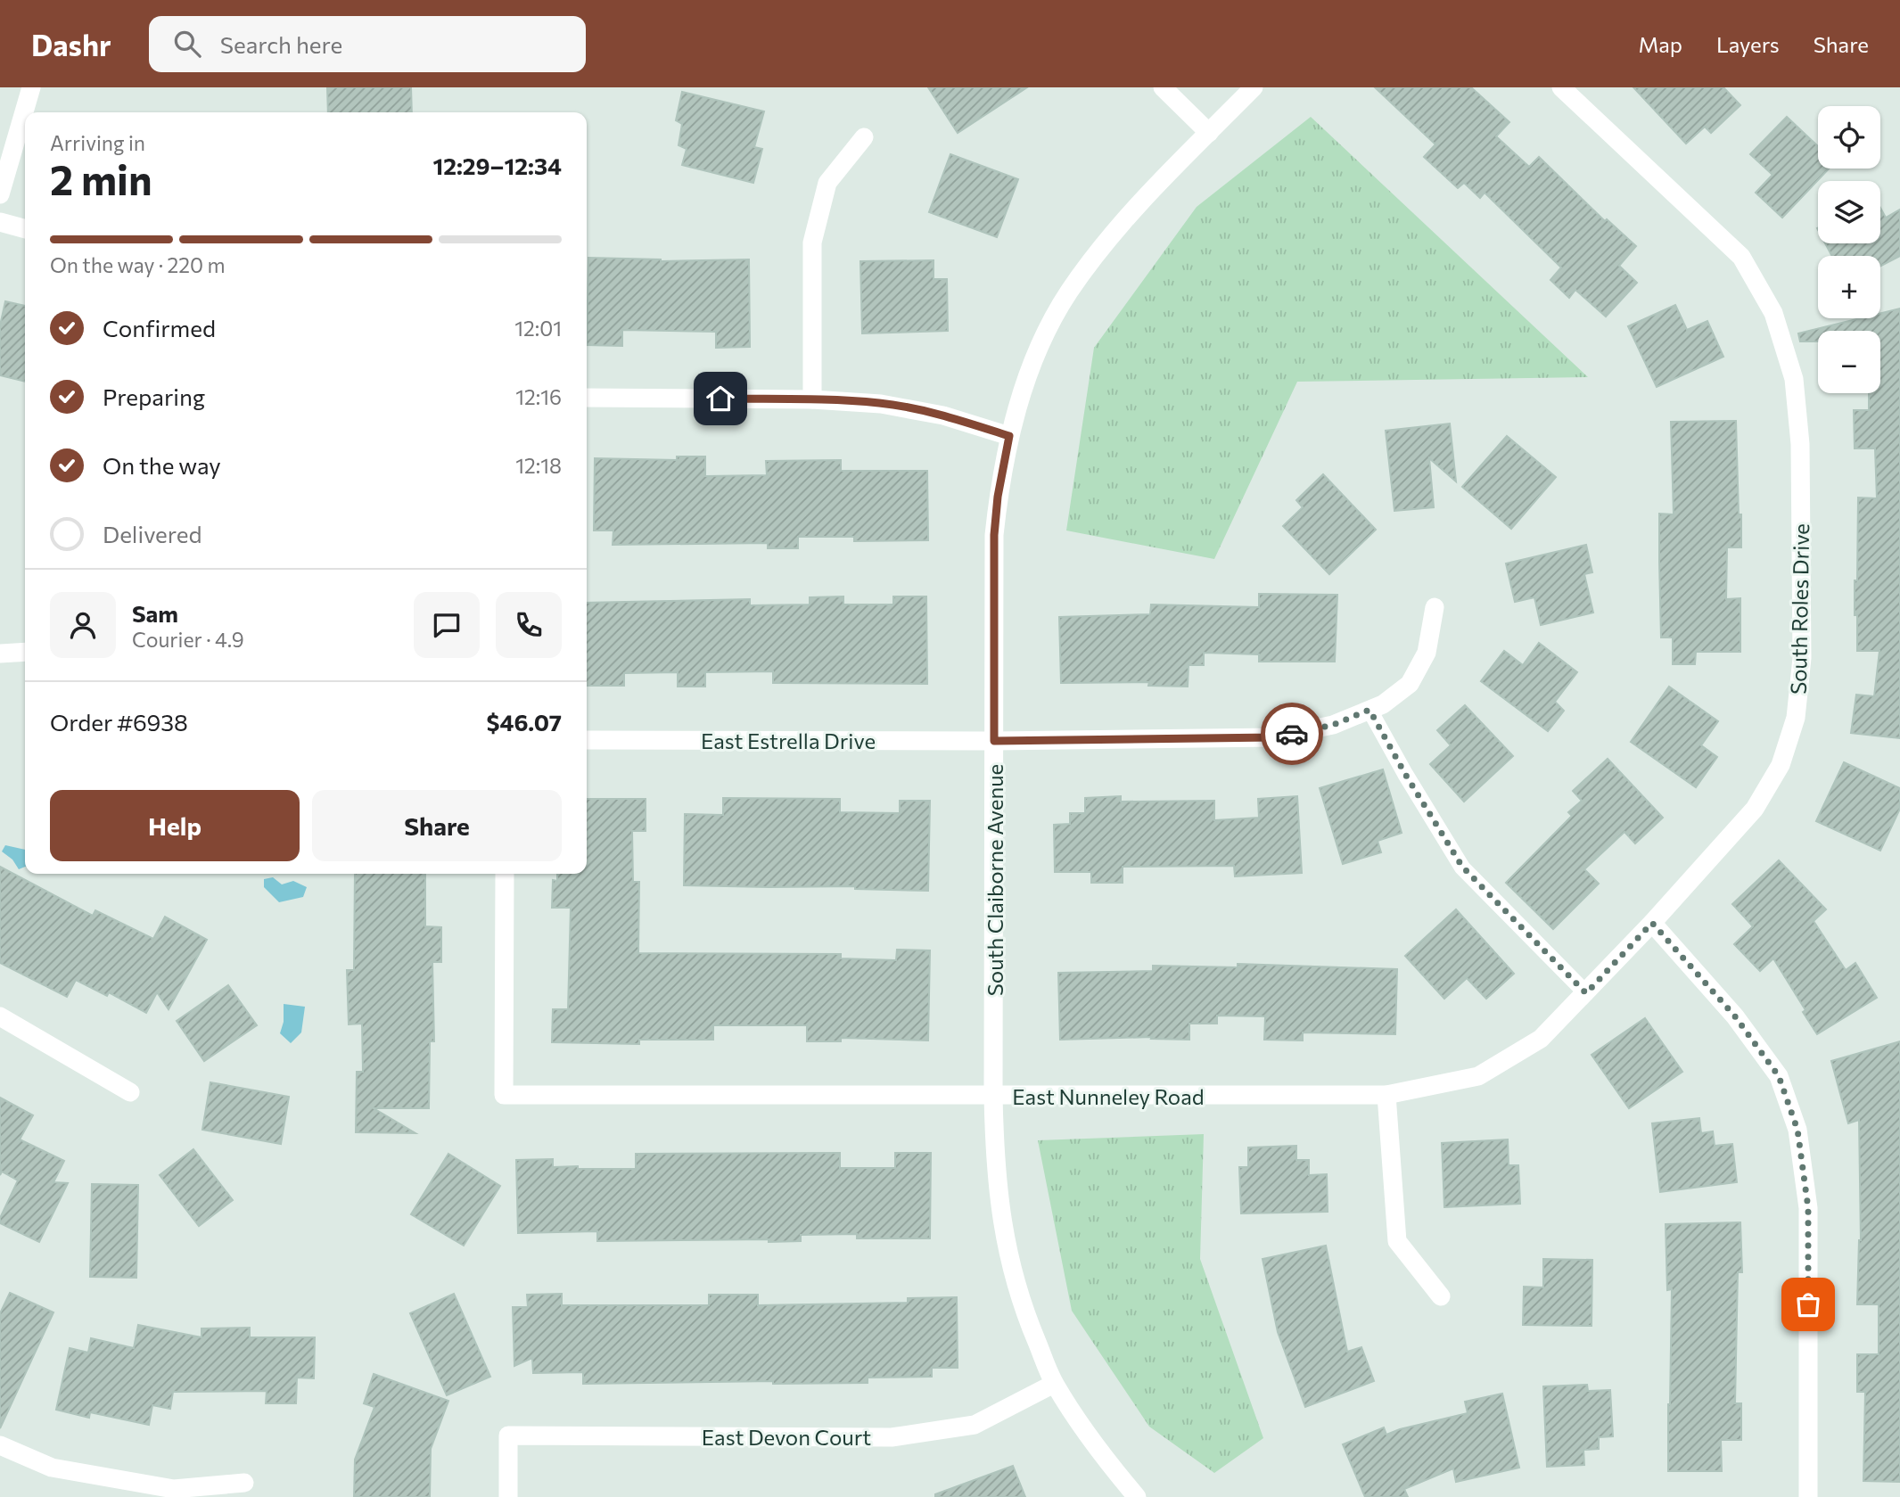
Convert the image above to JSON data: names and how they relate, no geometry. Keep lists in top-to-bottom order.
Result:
{
  "streets": {
    "street": [
      "South Roles Drive",
      "East Estrella Drive",
      "South Claiborne Avenue",
      "East Nunneley Road",
      "East Devon Court"
    ]
  },
  "crossings": [
    ["South Roles Drive", "East Nunneley Road"],
    ["East Estrella Drive", "South Claiborne Avenue"],
    ["South Claiborne Avenue", "East Nunneley Road"],
    ["South Claiborne Avenue", "East Devon Court"]
  ],
  "page": {
    "header": "Dashr",
    "search": "Search here",
    "nav": ["Map", "Layers", "Share"],
    "map_buttons": ["+", "−"],
    "heading": ["2 min", "Arriving in", "12:29–12:34"],
    "panel": [
      "Sam",
      "Courier · 4.9",
      "Order #6938",
      "$46.07"
    ],
    "bar": "On the way · 220 m",
    "list": [
      ["Confirmed", "12:01"],
      ["Preparing", "12:16"],
      ["On the way", "12:18"],
      "Delivered"
    ],
    "buttons": ["Help", "Share"]
  }
}
